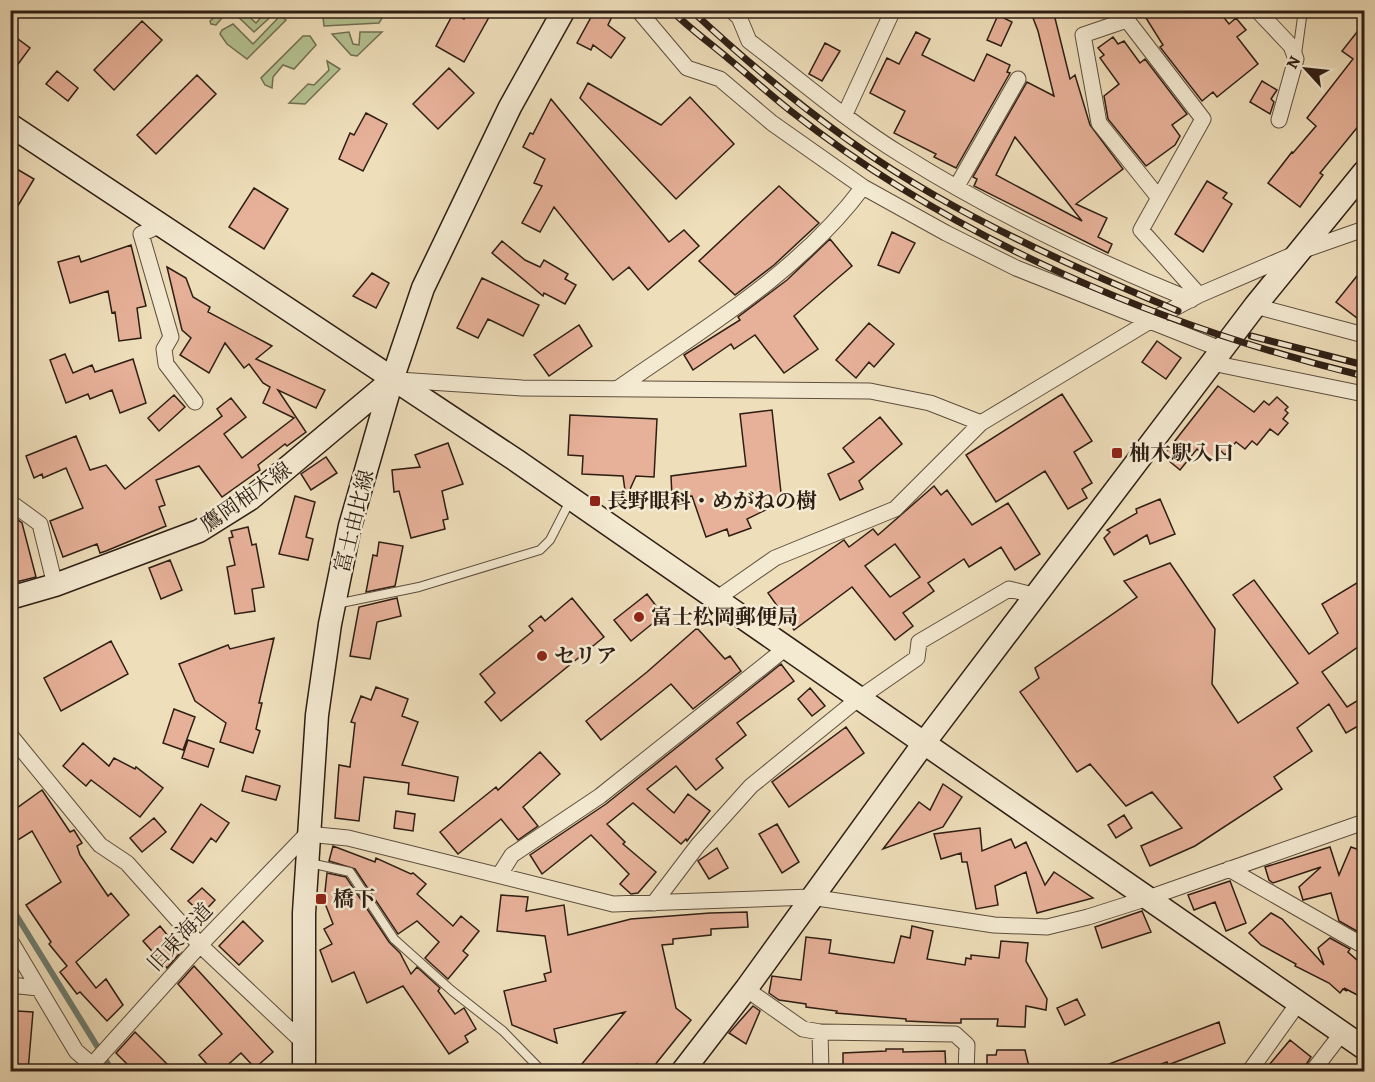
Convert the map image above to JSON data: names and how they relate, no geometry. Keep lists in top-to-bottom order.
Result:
{
  "streets": {
    "street": ["鷹岡柚木線", "富士由比線", "旧東海道"]
  },
  "crossings": [
    ["鷹岡柚木線", "富士由比線"],
    ["富士由比線", "旧東海道"]
  ],
  "places": {
    "transit": ["柚木駅入口", "長野眼科・めがねの樹", "橋下"],
    "other": ["富士松岡郵便局", "セリア"]
  },
  "north": "top left"
}
